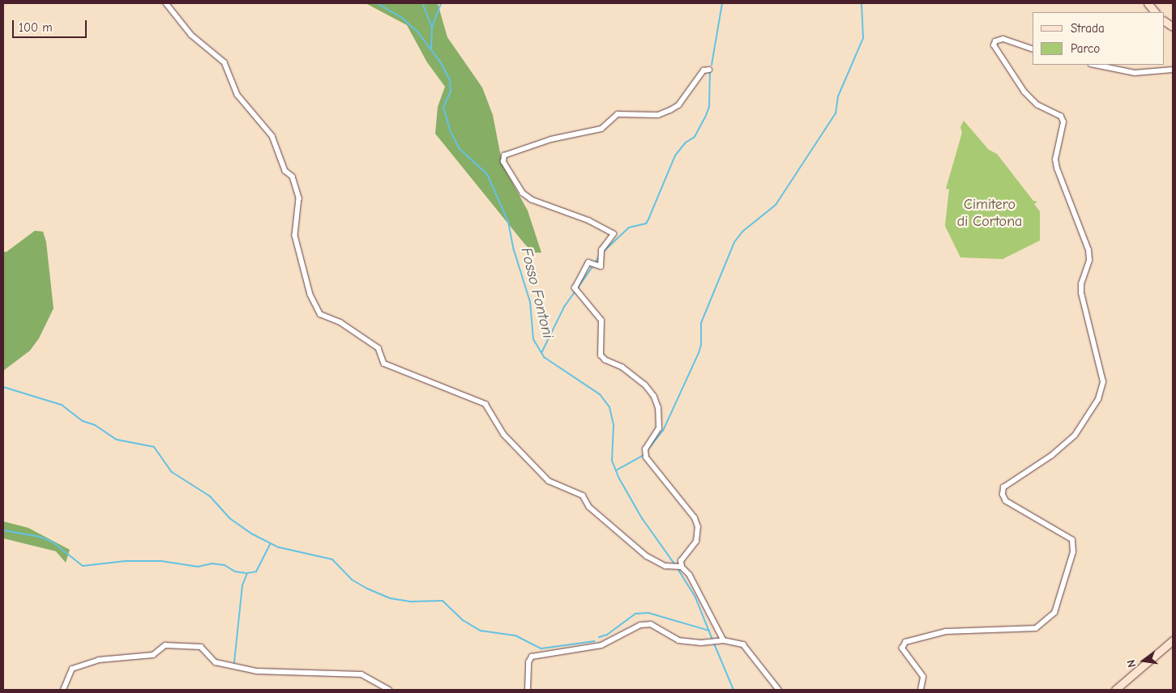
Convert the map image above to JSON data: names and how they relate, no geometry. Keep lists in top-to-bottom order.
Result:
{
  "water": ["Fosso Fontoni"],
  "parks": ["Cimitero di Cortona"],
  "legend": ["Strada", "Parco"],
  "scale_bar": "100 m",
  "north": "left"
}
